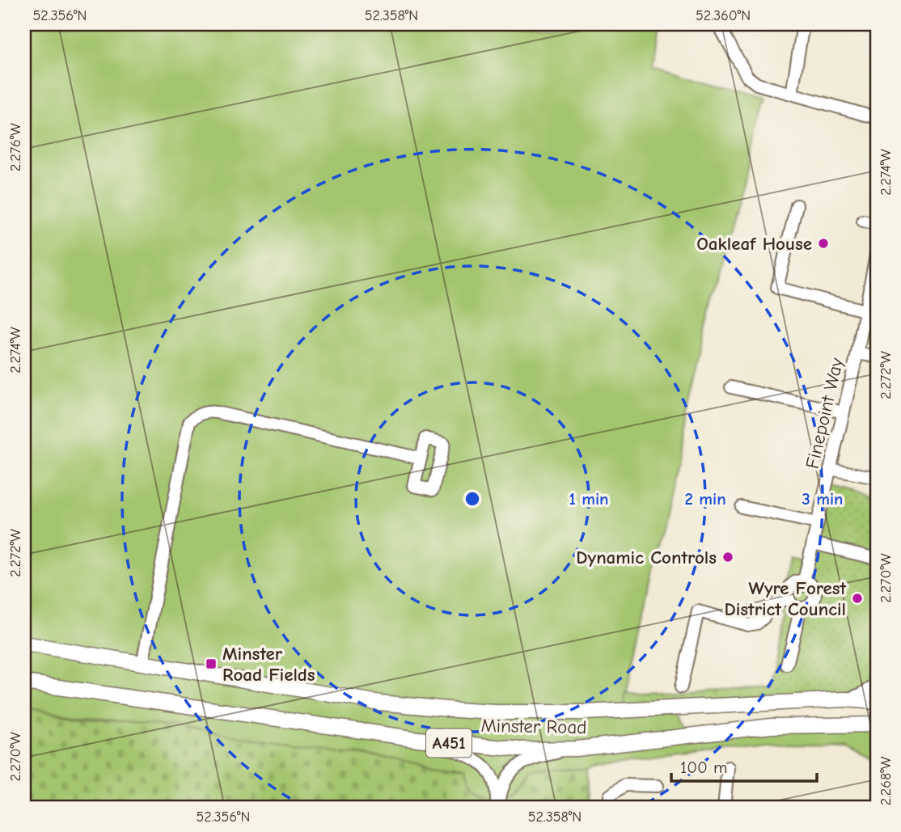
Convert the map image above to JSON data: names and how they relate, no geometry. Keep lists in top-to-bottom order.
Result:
{
  "streets": {
    "main road": ["Minster Road", "A451"],
    "street": ["Finepoint Way"]
  },
  "places": {
    "other": ["Oakleaf House", "Dynamic Controls", "Wyre Forest District Council"],
    "transit": ["Minster Road Fields"]
  },
  "scale_bar": "100 m",
  "coordinates": [
    "52.356°N",
    "52.358°N",
    "52.360°N",
    "2.276°W",
    "2.274°W",
    "2.272°W",
    "2.270°W",
    "2.268°W"
  ],
  "rings": ["1 min", "2 min", "3 min"]
}
